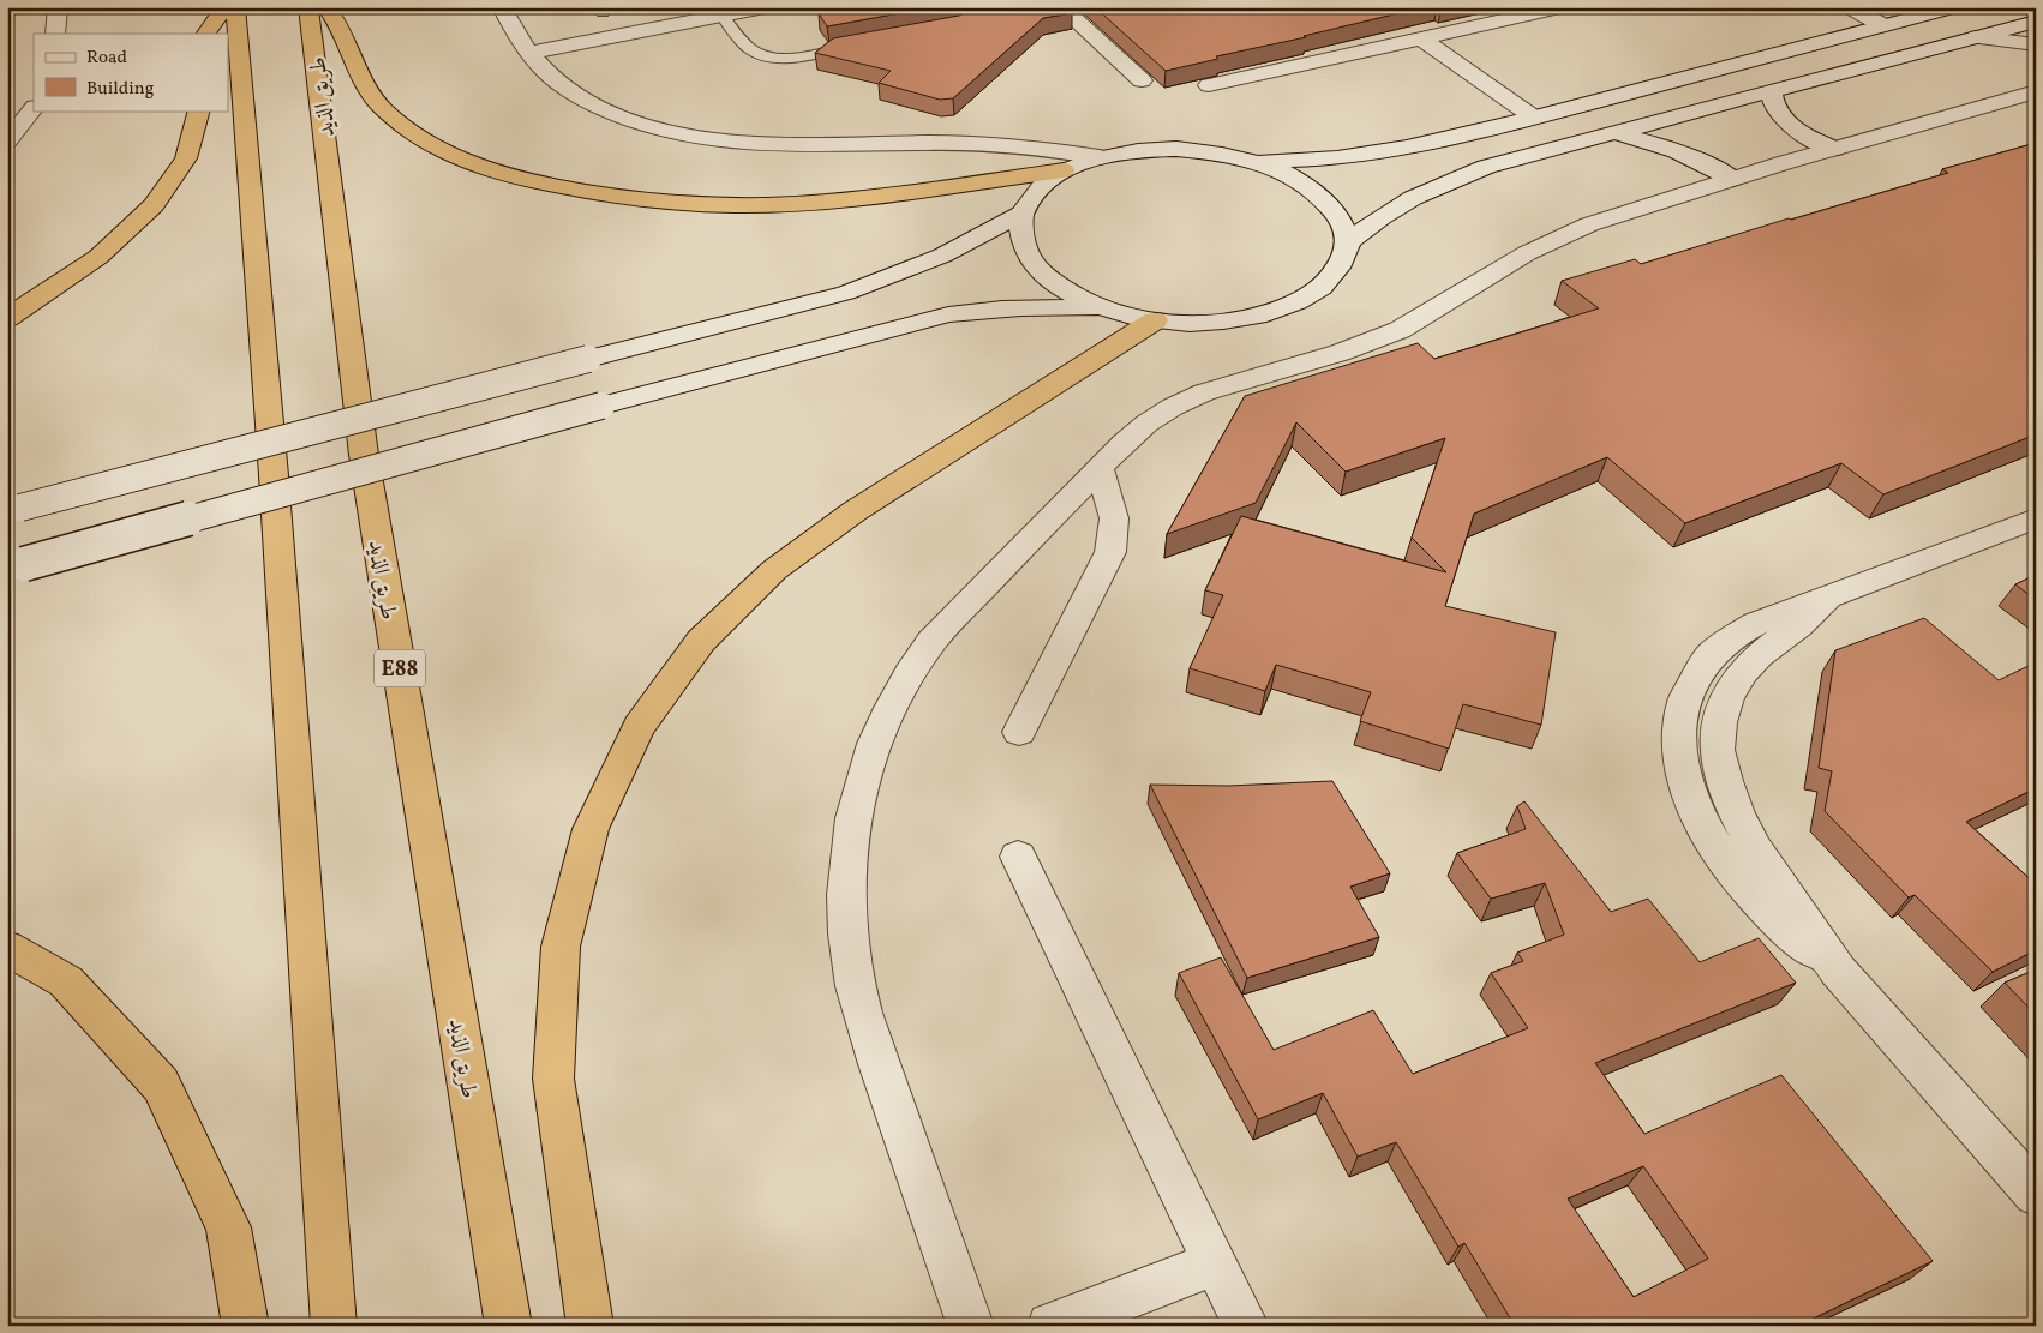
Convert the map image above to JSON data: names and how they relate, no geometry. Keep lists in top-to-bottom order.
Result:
{
  "streets": {
    "highway": ["طريق الذيد", "E88"]
  },
  "legend": ["Road", "Building"]
}
